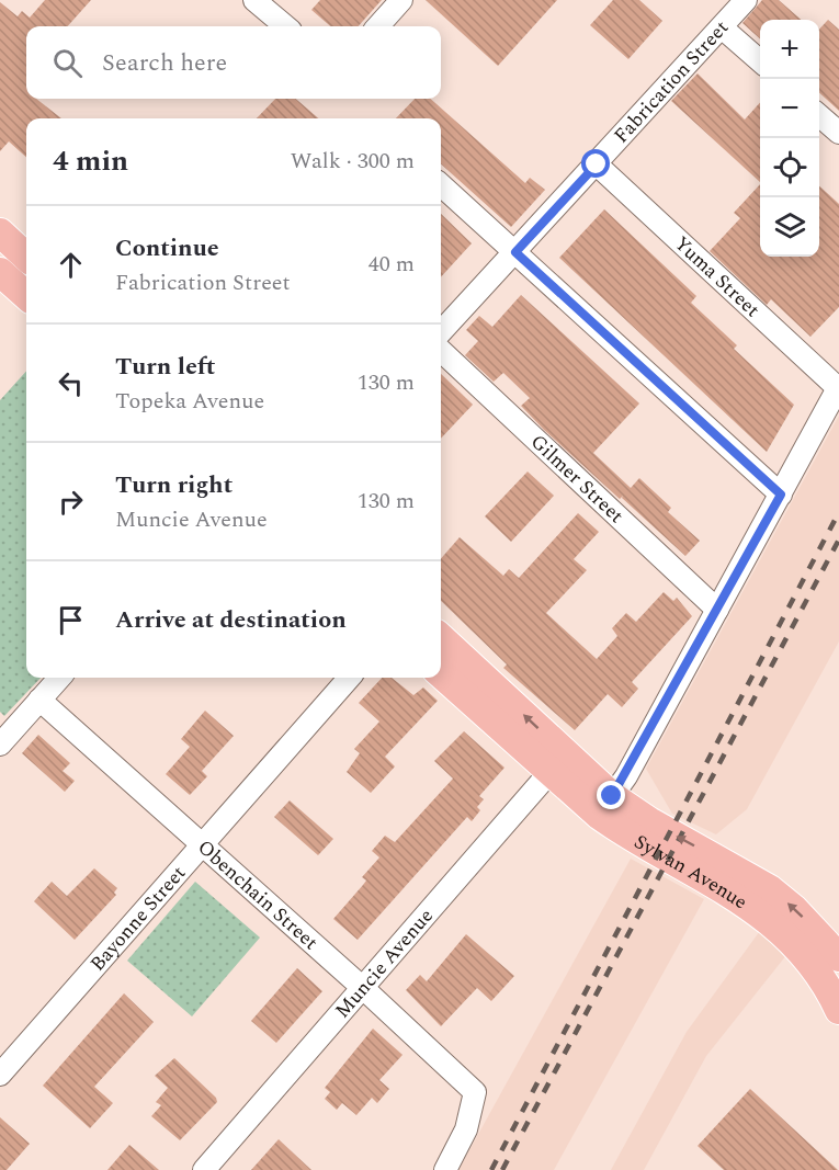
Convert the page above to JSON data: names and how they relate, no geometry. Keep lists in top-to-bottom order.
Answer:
{
  "streets": {
    "main road": ["Sylvan Avenue"],
    "street": [
      "Fabrication Street",
      "Yuma Street",
      "Gilmer Street",
      "Obenchain Street",
      "Bayonne Street",
      "Muncie Avenue"
    ]
  },
  "crossings": [
    ["Fabrication Street", "Yuma Street"],
    ["Sylvan Avenue", "Muncie Avenue"],
    ["Obenchain Street", "Bayonne Street"],
    ["Obenchain Street", "Muncie Avenue"]
  ],
  "page": {
    "map_buttons": ["+", "−"],
    "search": "Search here",
    "heading": ["4 min", "Walk · 300 m"],
    "list": [
      ["Continue", "Fabrication Street", "40 m"],
      ["Turn left", "Topeka Avenue", "130 m"],
      ["Turn right", "Muncie Avenue", "130 m"],
      "Arrive at destination"
    ]
  }
}
